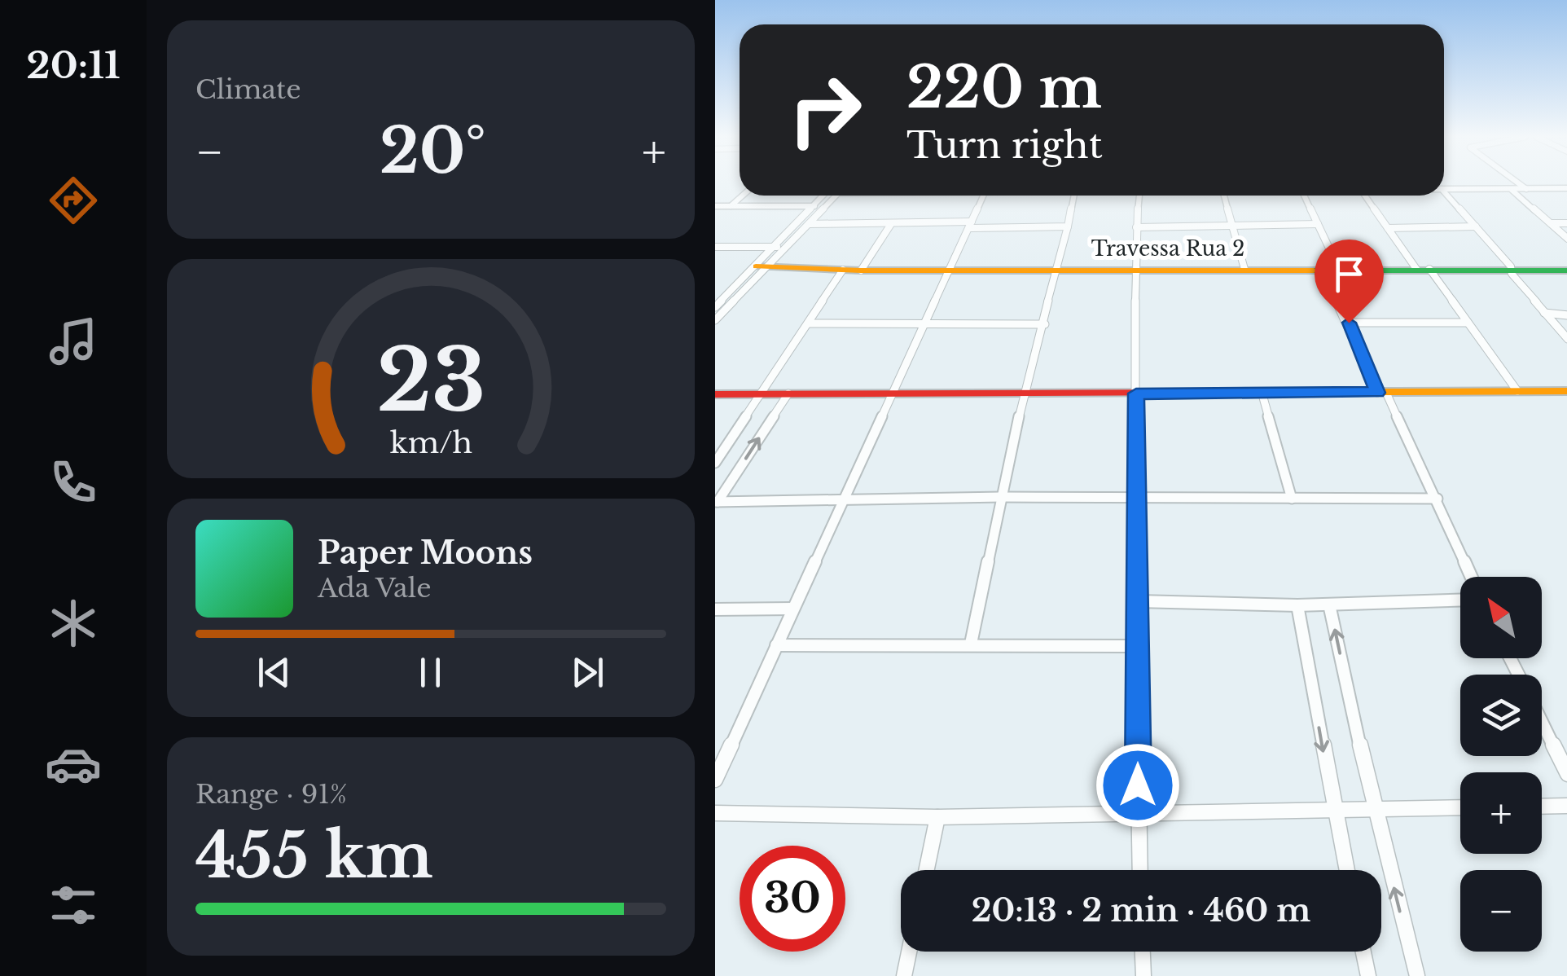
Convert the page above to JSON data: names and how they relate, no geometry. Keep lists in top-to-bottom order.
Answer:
{
  "streets": {
    "street": ["Travessa Rua 2"]
  },
  "north": "top left",
  "page": {
    "tabs": "20:11",
    "tile": [
      "Climate",
      ["Range · 91%", "455 km"]
    ],
    "turn": ["220 m", "Turn right"],
    "heat": ["−", "20°", "+"],
    "song": ["Paper Moons", "Ada Vale"],
    "map_buttons": ["+", "−"],
    "limit": "30",
    "trip": "20:13 · 2 min · 460 m",
    "gauge": ["23", "km/h"]
  }
}
